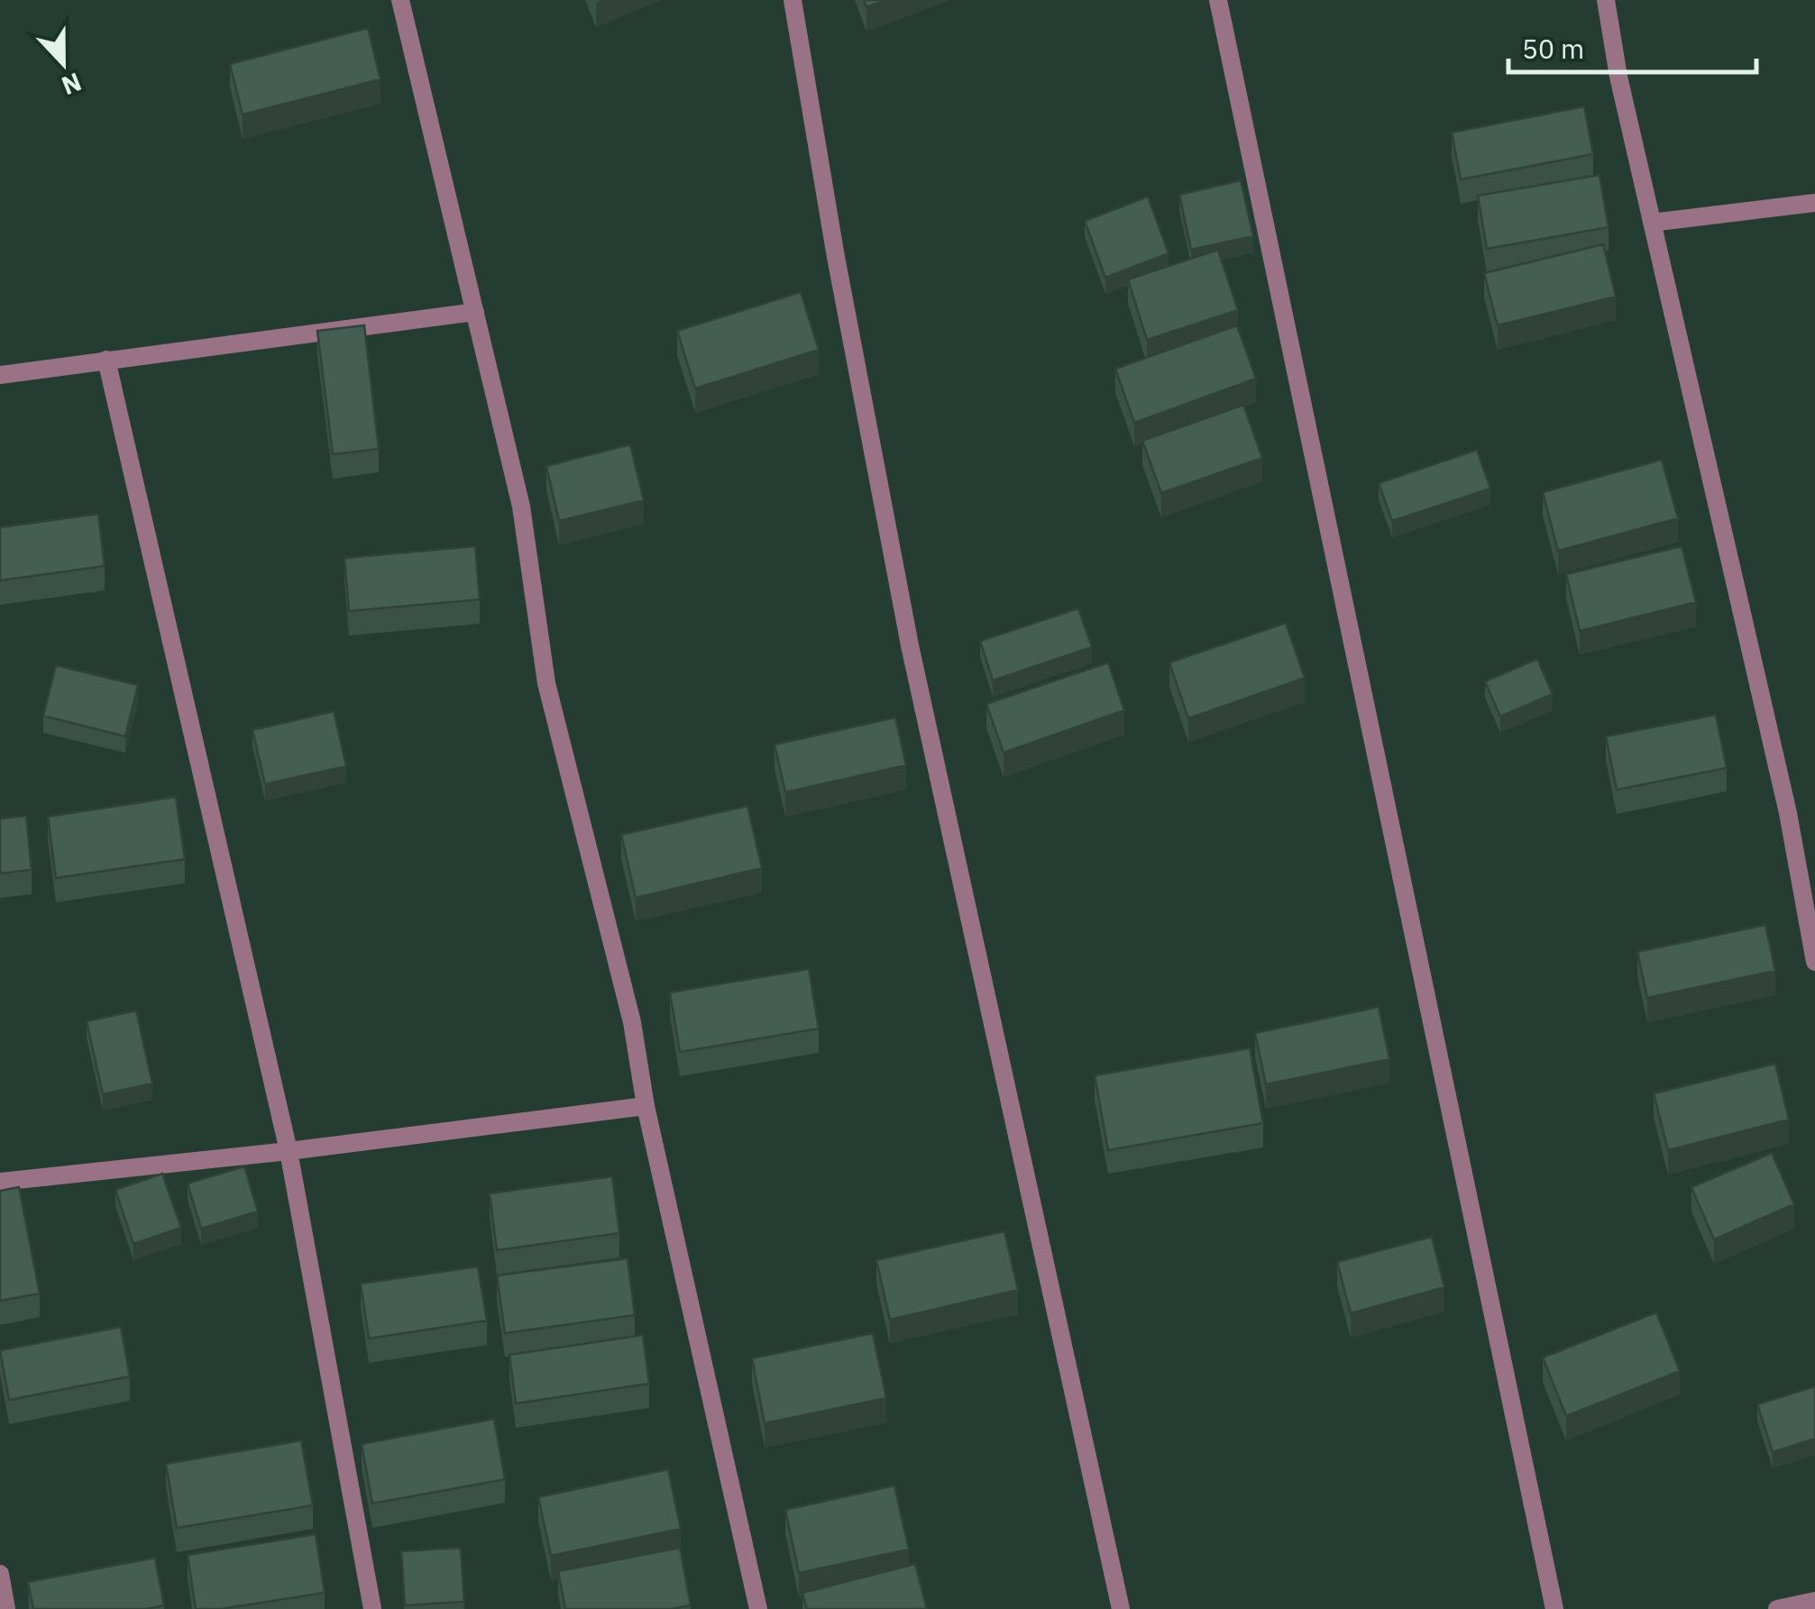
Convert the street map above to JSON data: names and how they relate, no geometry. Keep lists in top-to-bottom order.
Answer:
{
  "scale_bar": "50 m",
  "north": "bottom"
}
